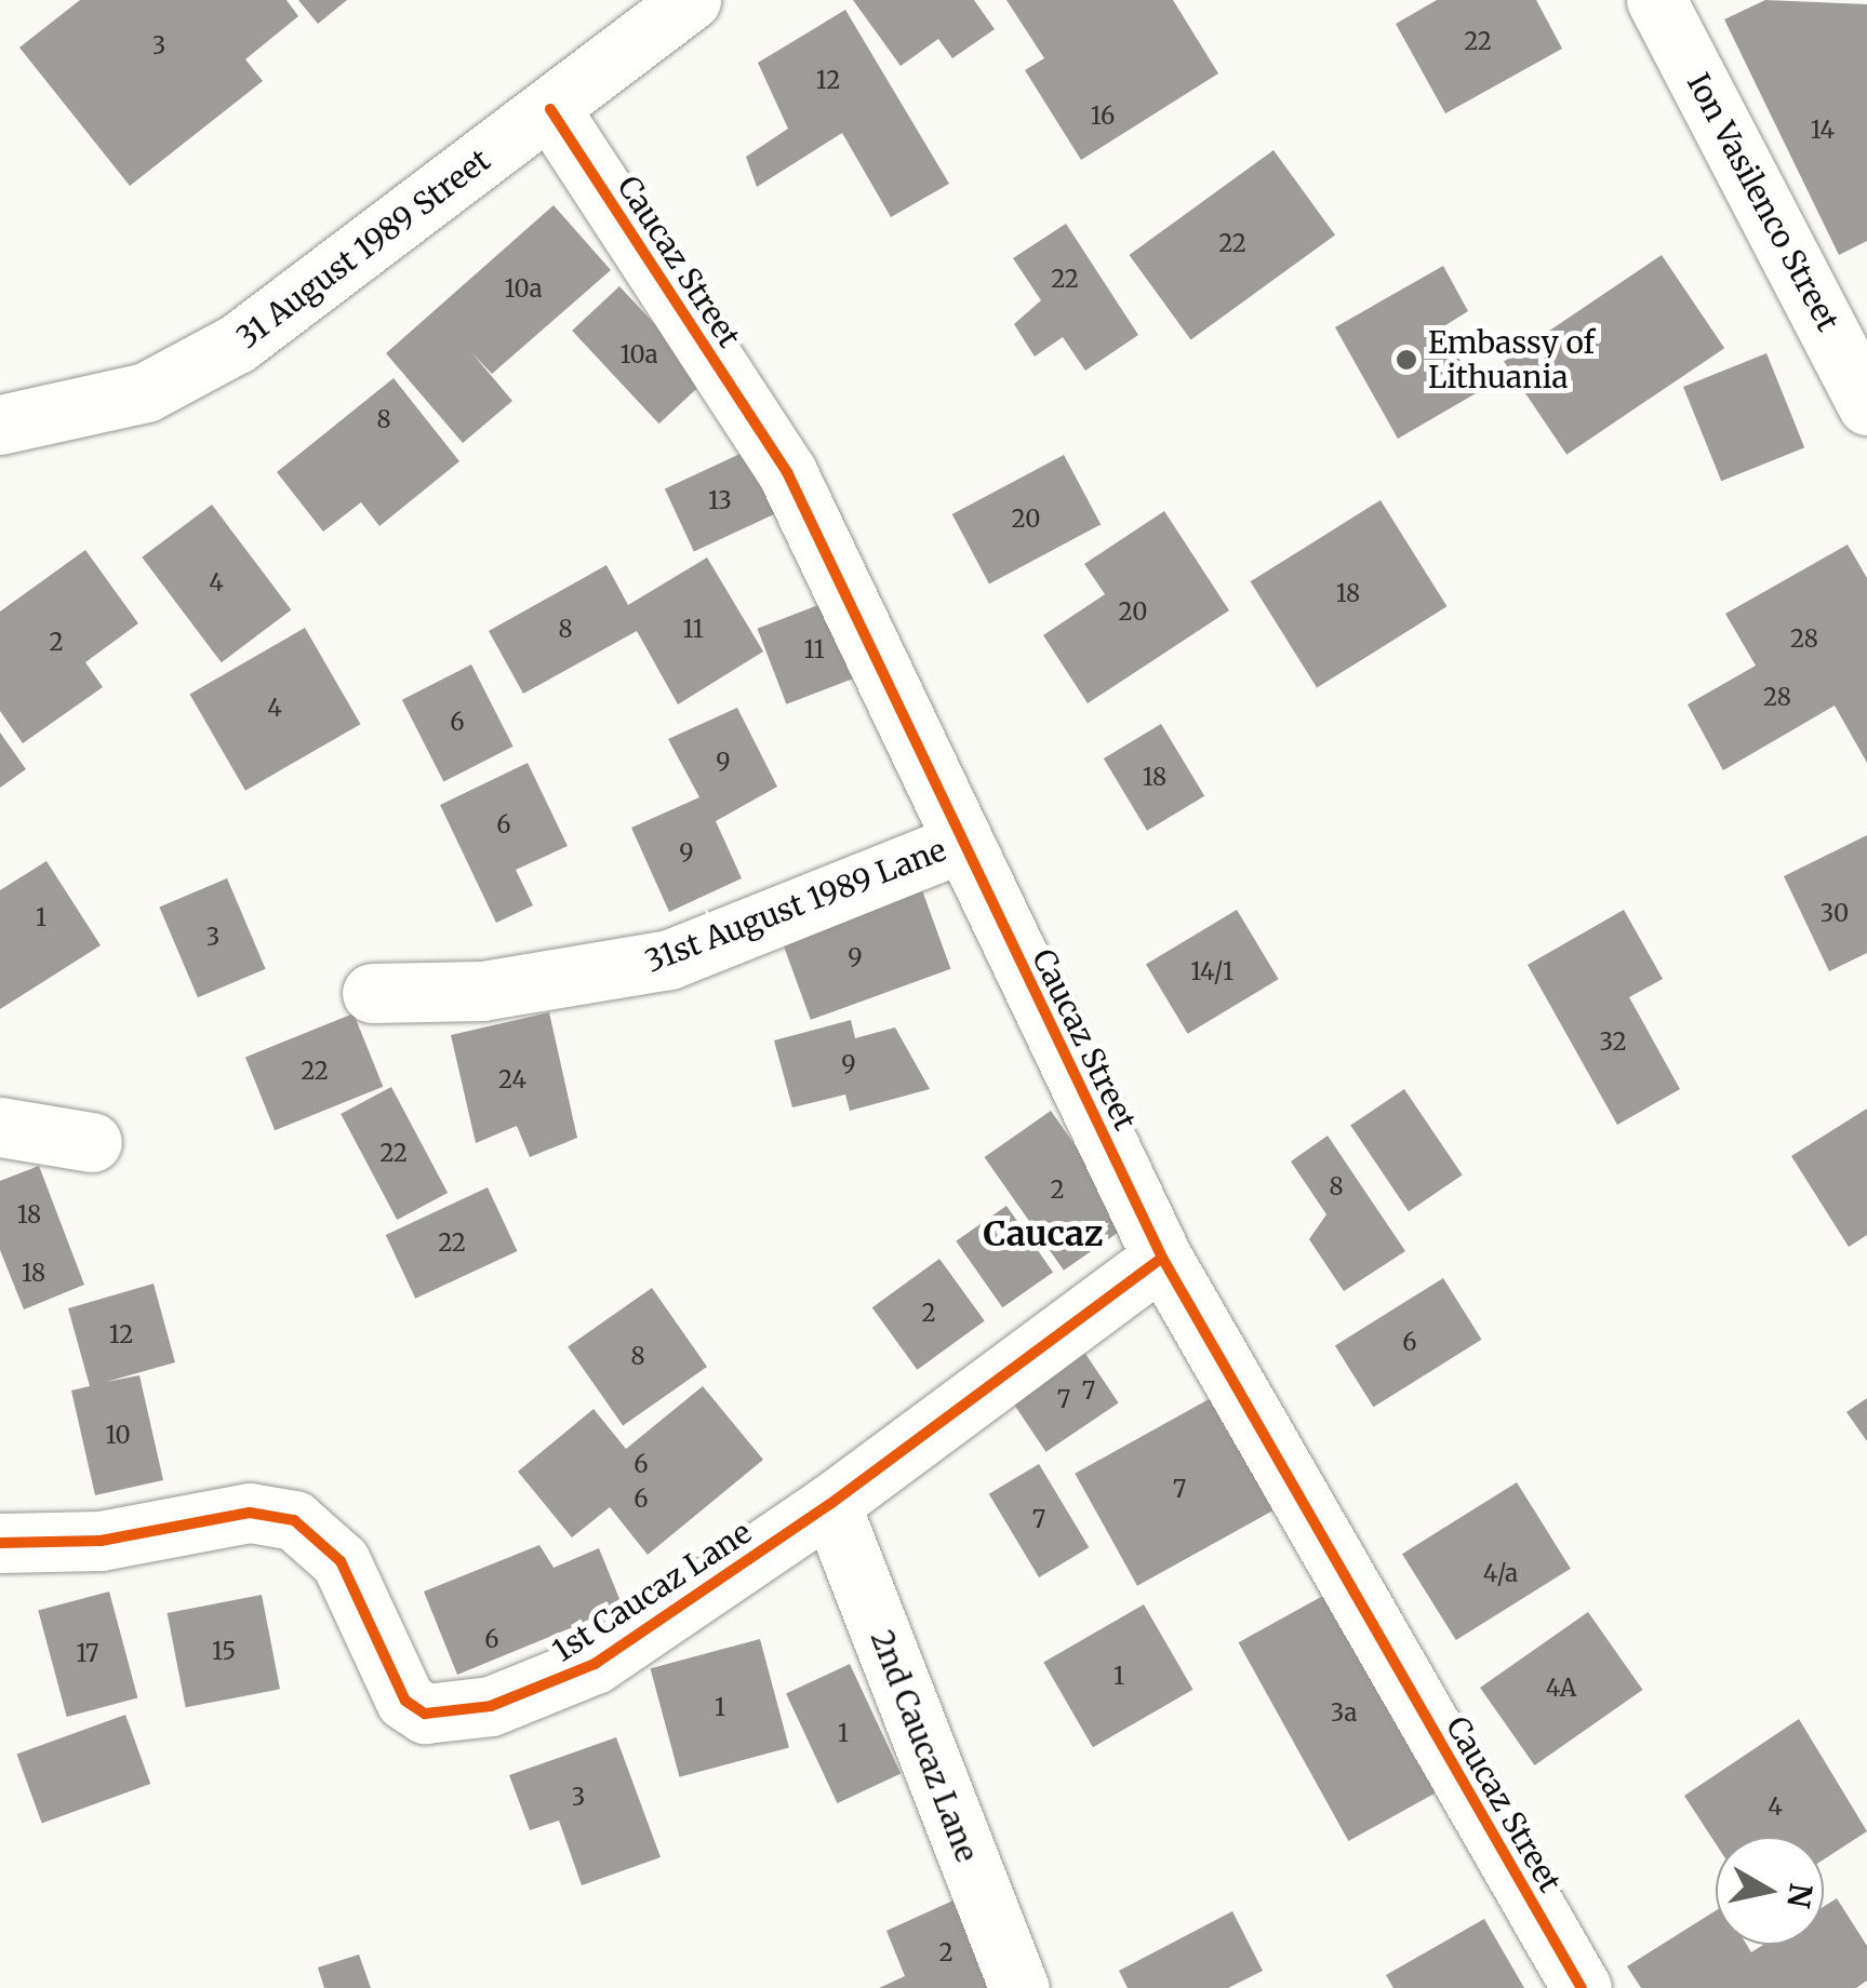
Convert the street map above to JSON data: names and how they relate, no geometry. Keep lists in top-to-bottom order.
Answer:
{
  "streets": {
    "street": [
      "Ion Vasilenco Street",
      "31 August 1989 Street",
      "Caucaz Street",
      "31st August 1989 Lane",
      "1st Caucaz Lane",
      "2nd Caucaz Lane"
    ]
  },
  "crossings": [
    ["31 August 1989 Street", "Caucaz Street"],
    ["Caucaz Street", "31st August 1989 Lane"],
    ["Caucaz Street", "1st Caucaz Lane"],
    ["1st Caucaz Lane", "2nd Caucaz Lane"]
  ],
  "districts": ["Caucaz"],
  "places": ["Embassy of Lithuania"],
  "house_numbers": [
    "22",
    "3",
    "12",
    "16",
    "14",
    "22",
    "22",
    "10а",
    "10а",
    "8",
    "13",
    "20",
    "4",
    "18",
    "20",
    "8",
    "11",
    "28",
    "2",
    "11",
    "28",
    "4",
    "6",
    "9",
    "18",
    "6",
    "9",
    "30",
    "1",
    "3",
    "9",
    "14/1",
    "32",
    "9",
    "22",
    "24",
    "22",
    "8",
    "2",
    "18",
    "22",
    "18",
    "2",
    "12",
    "6",
    "8",
    "7",
    "7",
    "10",
    "6",
    "7",
    "6",
    "7",
    "4/a",
    "6",
    "15",
    "17",
    "1",
    "4A",
    "1",
    "3а",
    "1",
    "3",
    "4",
    "2"
  ],
  "north": "right"
}
